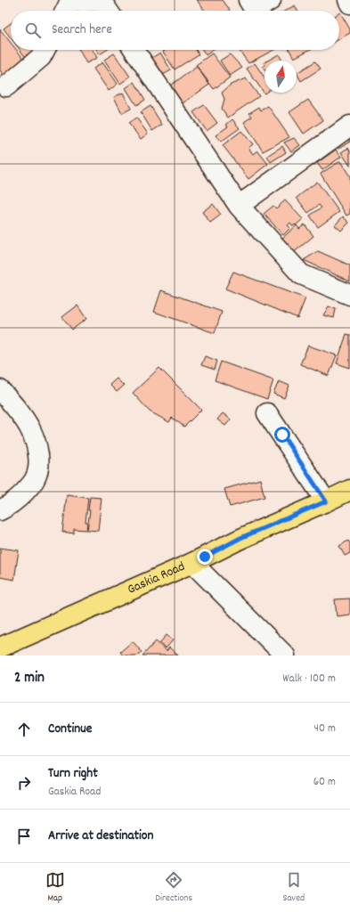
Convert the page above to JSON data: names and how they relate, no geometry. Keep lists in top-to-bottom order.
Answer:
{
  "streets": {
    "main road": ["Gaskia Road"]
  },
  "north": "top",
  "page": {
    "search": "Search here",
    "heading": ["2 min", "Walk · 100 m"],
    "list": [
      ["Continue", "40 m"],
      ["Turn right", "Gaskia Road", "60 m"],
      "Arrive at destination"
    ],
    "nav": ["Map", "Directions", "Saved"]
  }
}
